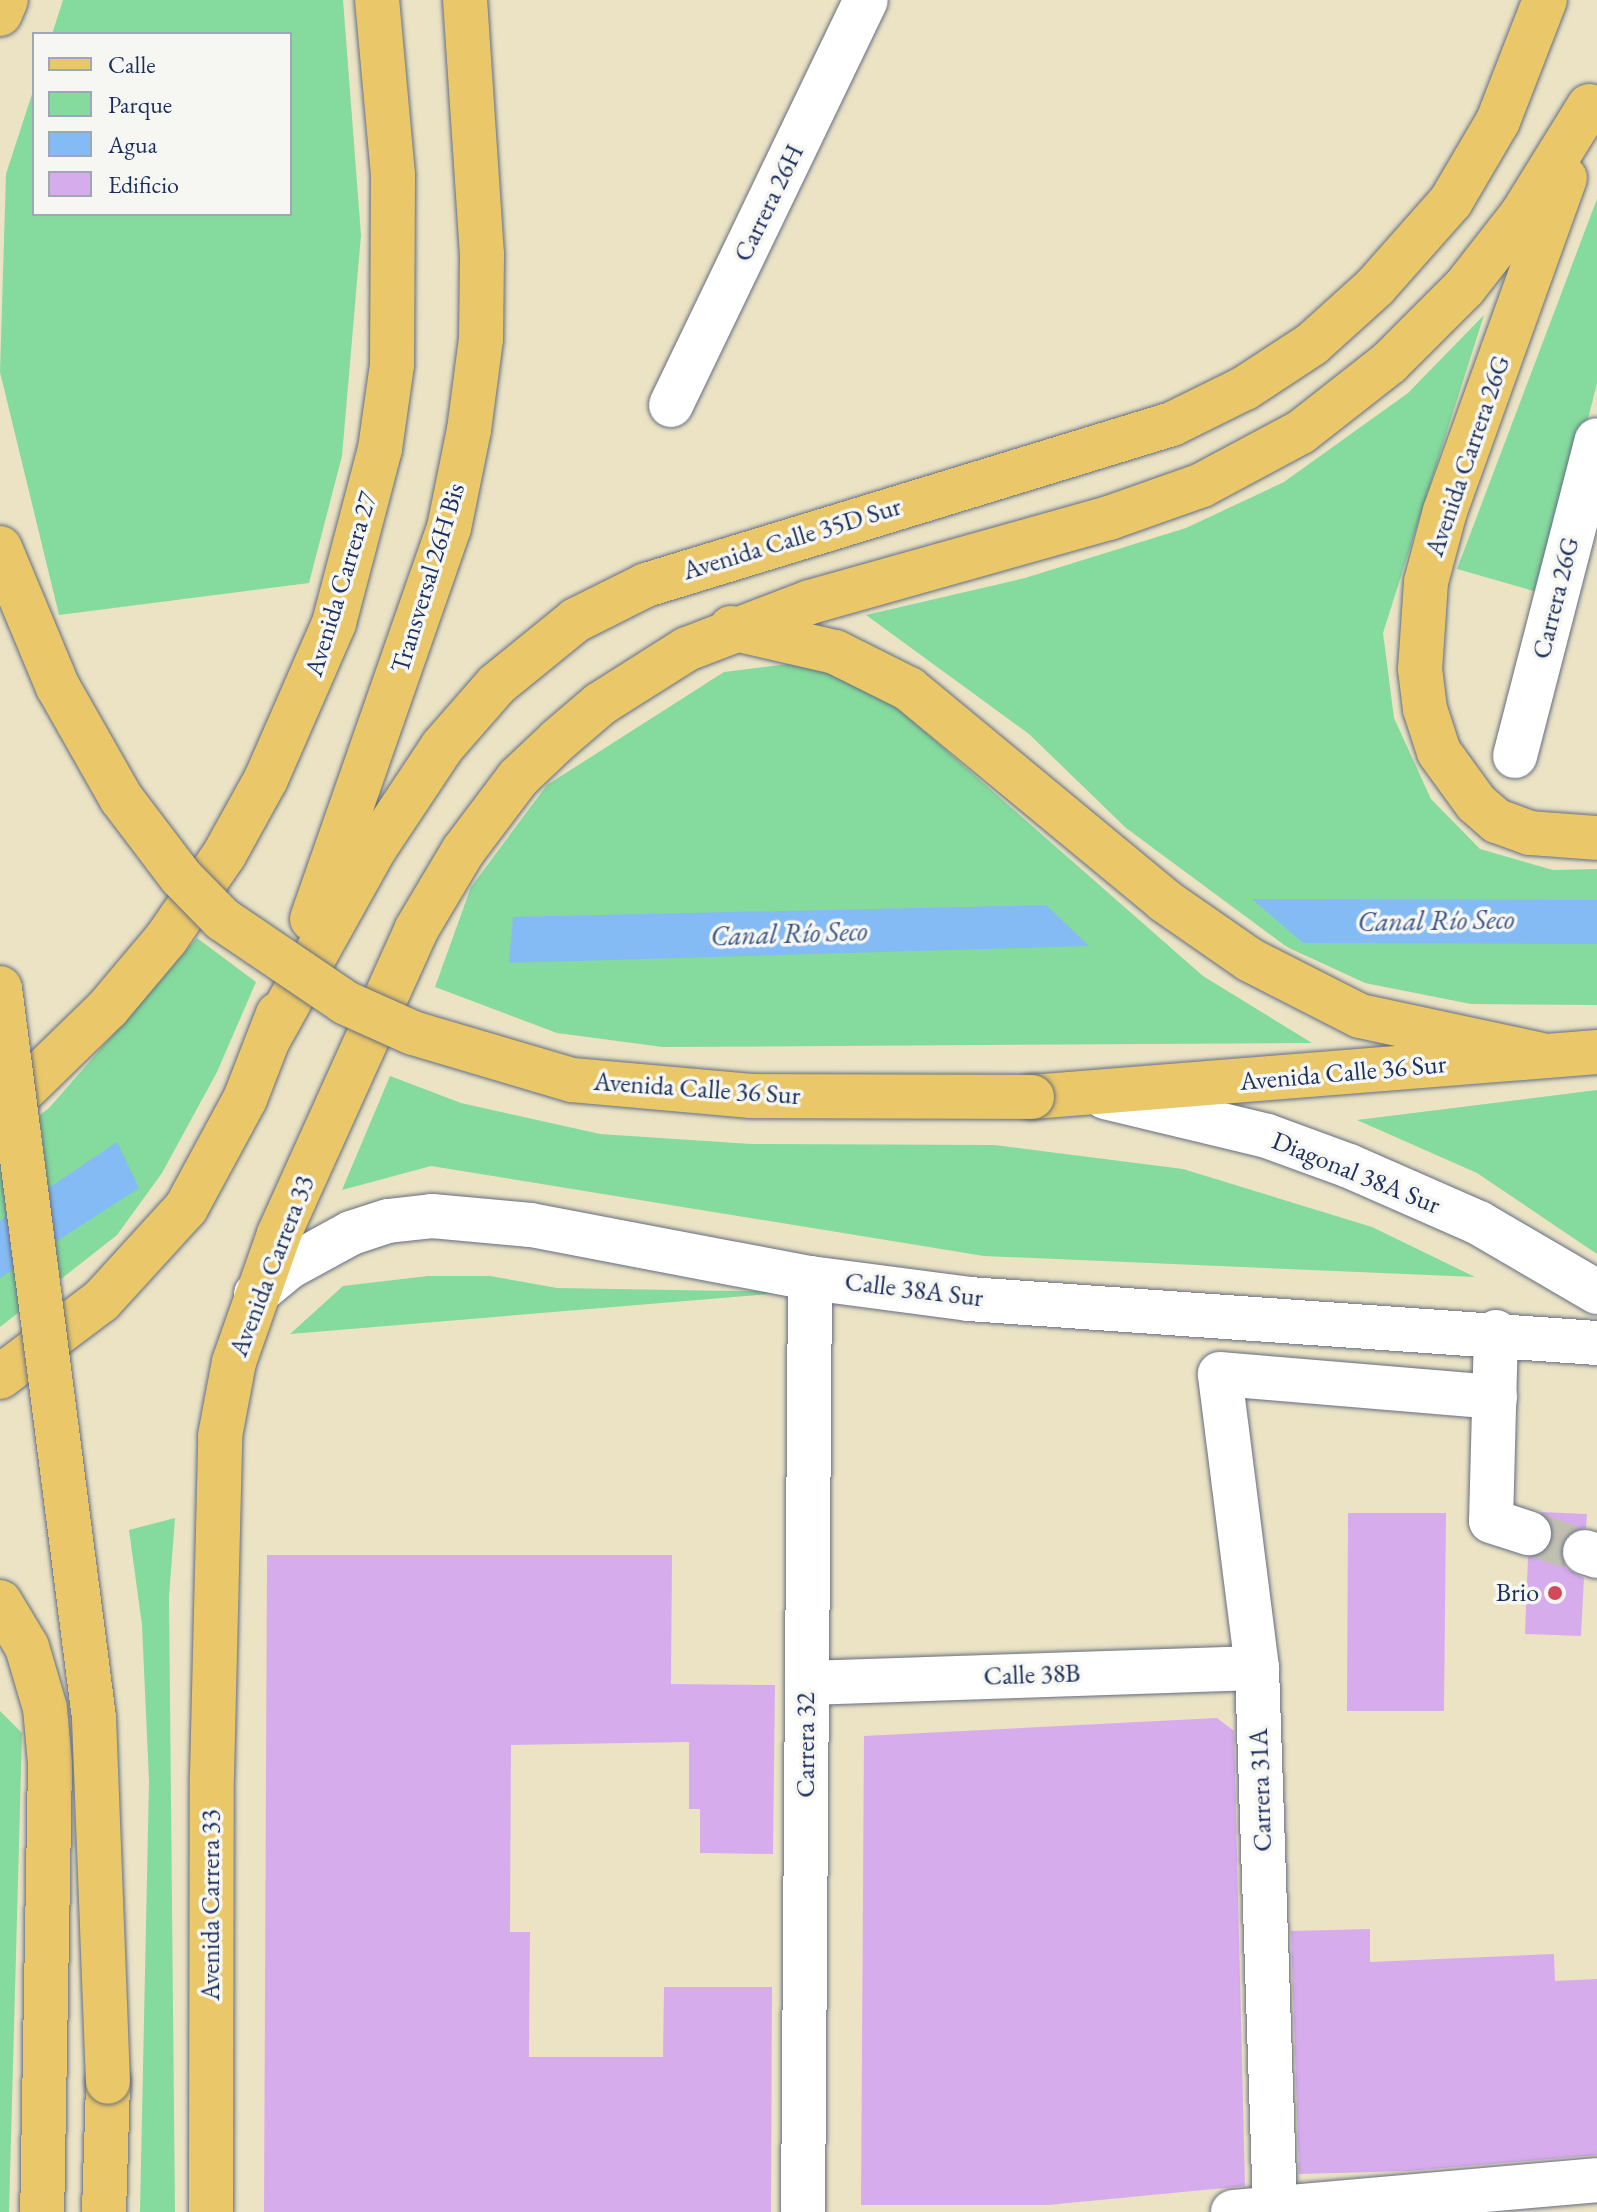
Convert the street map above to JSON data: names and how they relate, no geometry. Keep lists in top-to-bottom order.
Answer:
{
  "streets": {
    "main road": [
      "Avenida Carrera 26G",
      "Avenida Calle 35D Sur",
      "Transversal 26H Bis",
      "Avenida Carrera 27",
      "Avenida Calle 36 Sur",
      "Avenida Carrera 33"
    ],
    "street": [
      "Carrera 26H",
      "Carrera 26G",
      "Diagonal 38A Sur",
      "Calle 38A Sur",
      "Calle 38B",
      "Carrera 32",
      "Carrera 31A"
    ]
  },
  "crossings": [
    ["Avenida Calle 35D Sur", "Transversal 26H Bis"],
    ["Avenida Calle 36 Sur", "Diagonal 38A Sur"],
    ["Avenida Carrera 33", "Calle 38A Sur"],
    ["Calle 38A Sur", "Carrera 32"],
    ["Calle 38B", "Carrera 32"],
    ["Calle 38B", "Carrera 31A"]
  ],
  "water": ["Canal Río Seco"],
  "places": ["Brio"],
  "legend": [
    "Calle",
    "Parque",
    "Agua",
    "Edificio"
  ]
}
